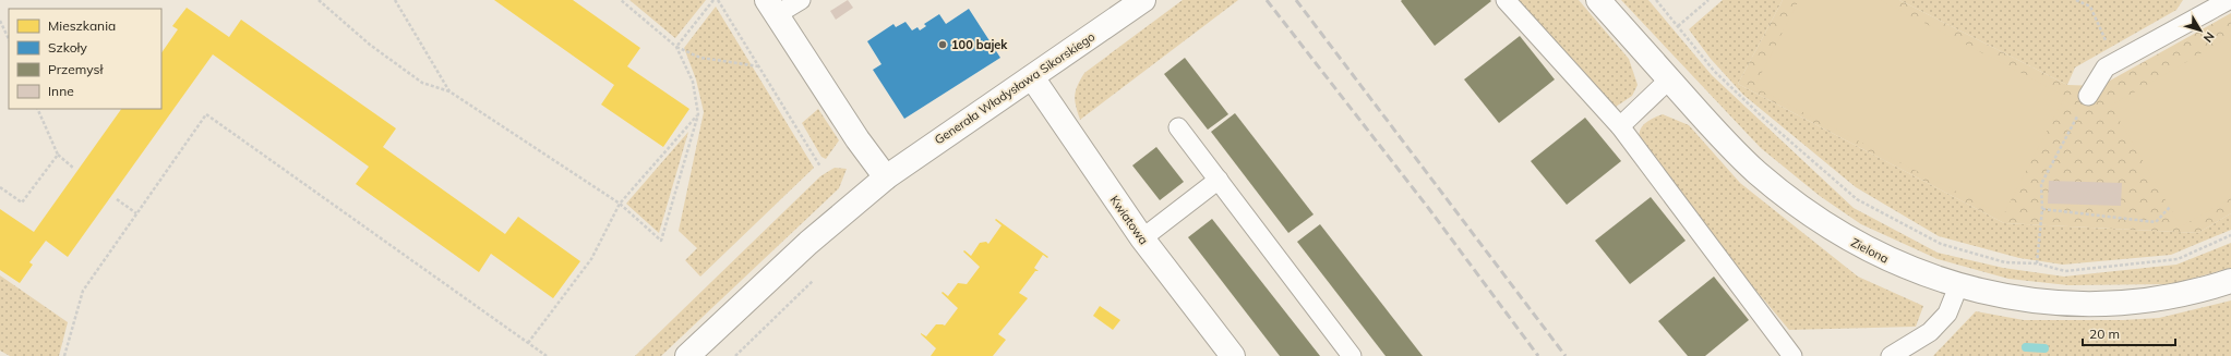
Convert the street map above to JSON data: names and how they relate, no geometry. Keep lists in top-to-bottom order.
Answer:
{
  "streets": {
    "main road": ["Generała Władysława Sikorskiego", "Kwiatowa", "Zielona"]
  },
  "crossings": [
    ["Generała Władysława Sikorskiego", "Kwiatowa"]
  ],
  "places": ["100 bajek"],
  "legend": [
    "Mieszkania",
    "Szkoły",
    "Przemysł",
    "Inne"
  ],
  "scale_bar": "20 m",
  "north": "bottom right"
}
